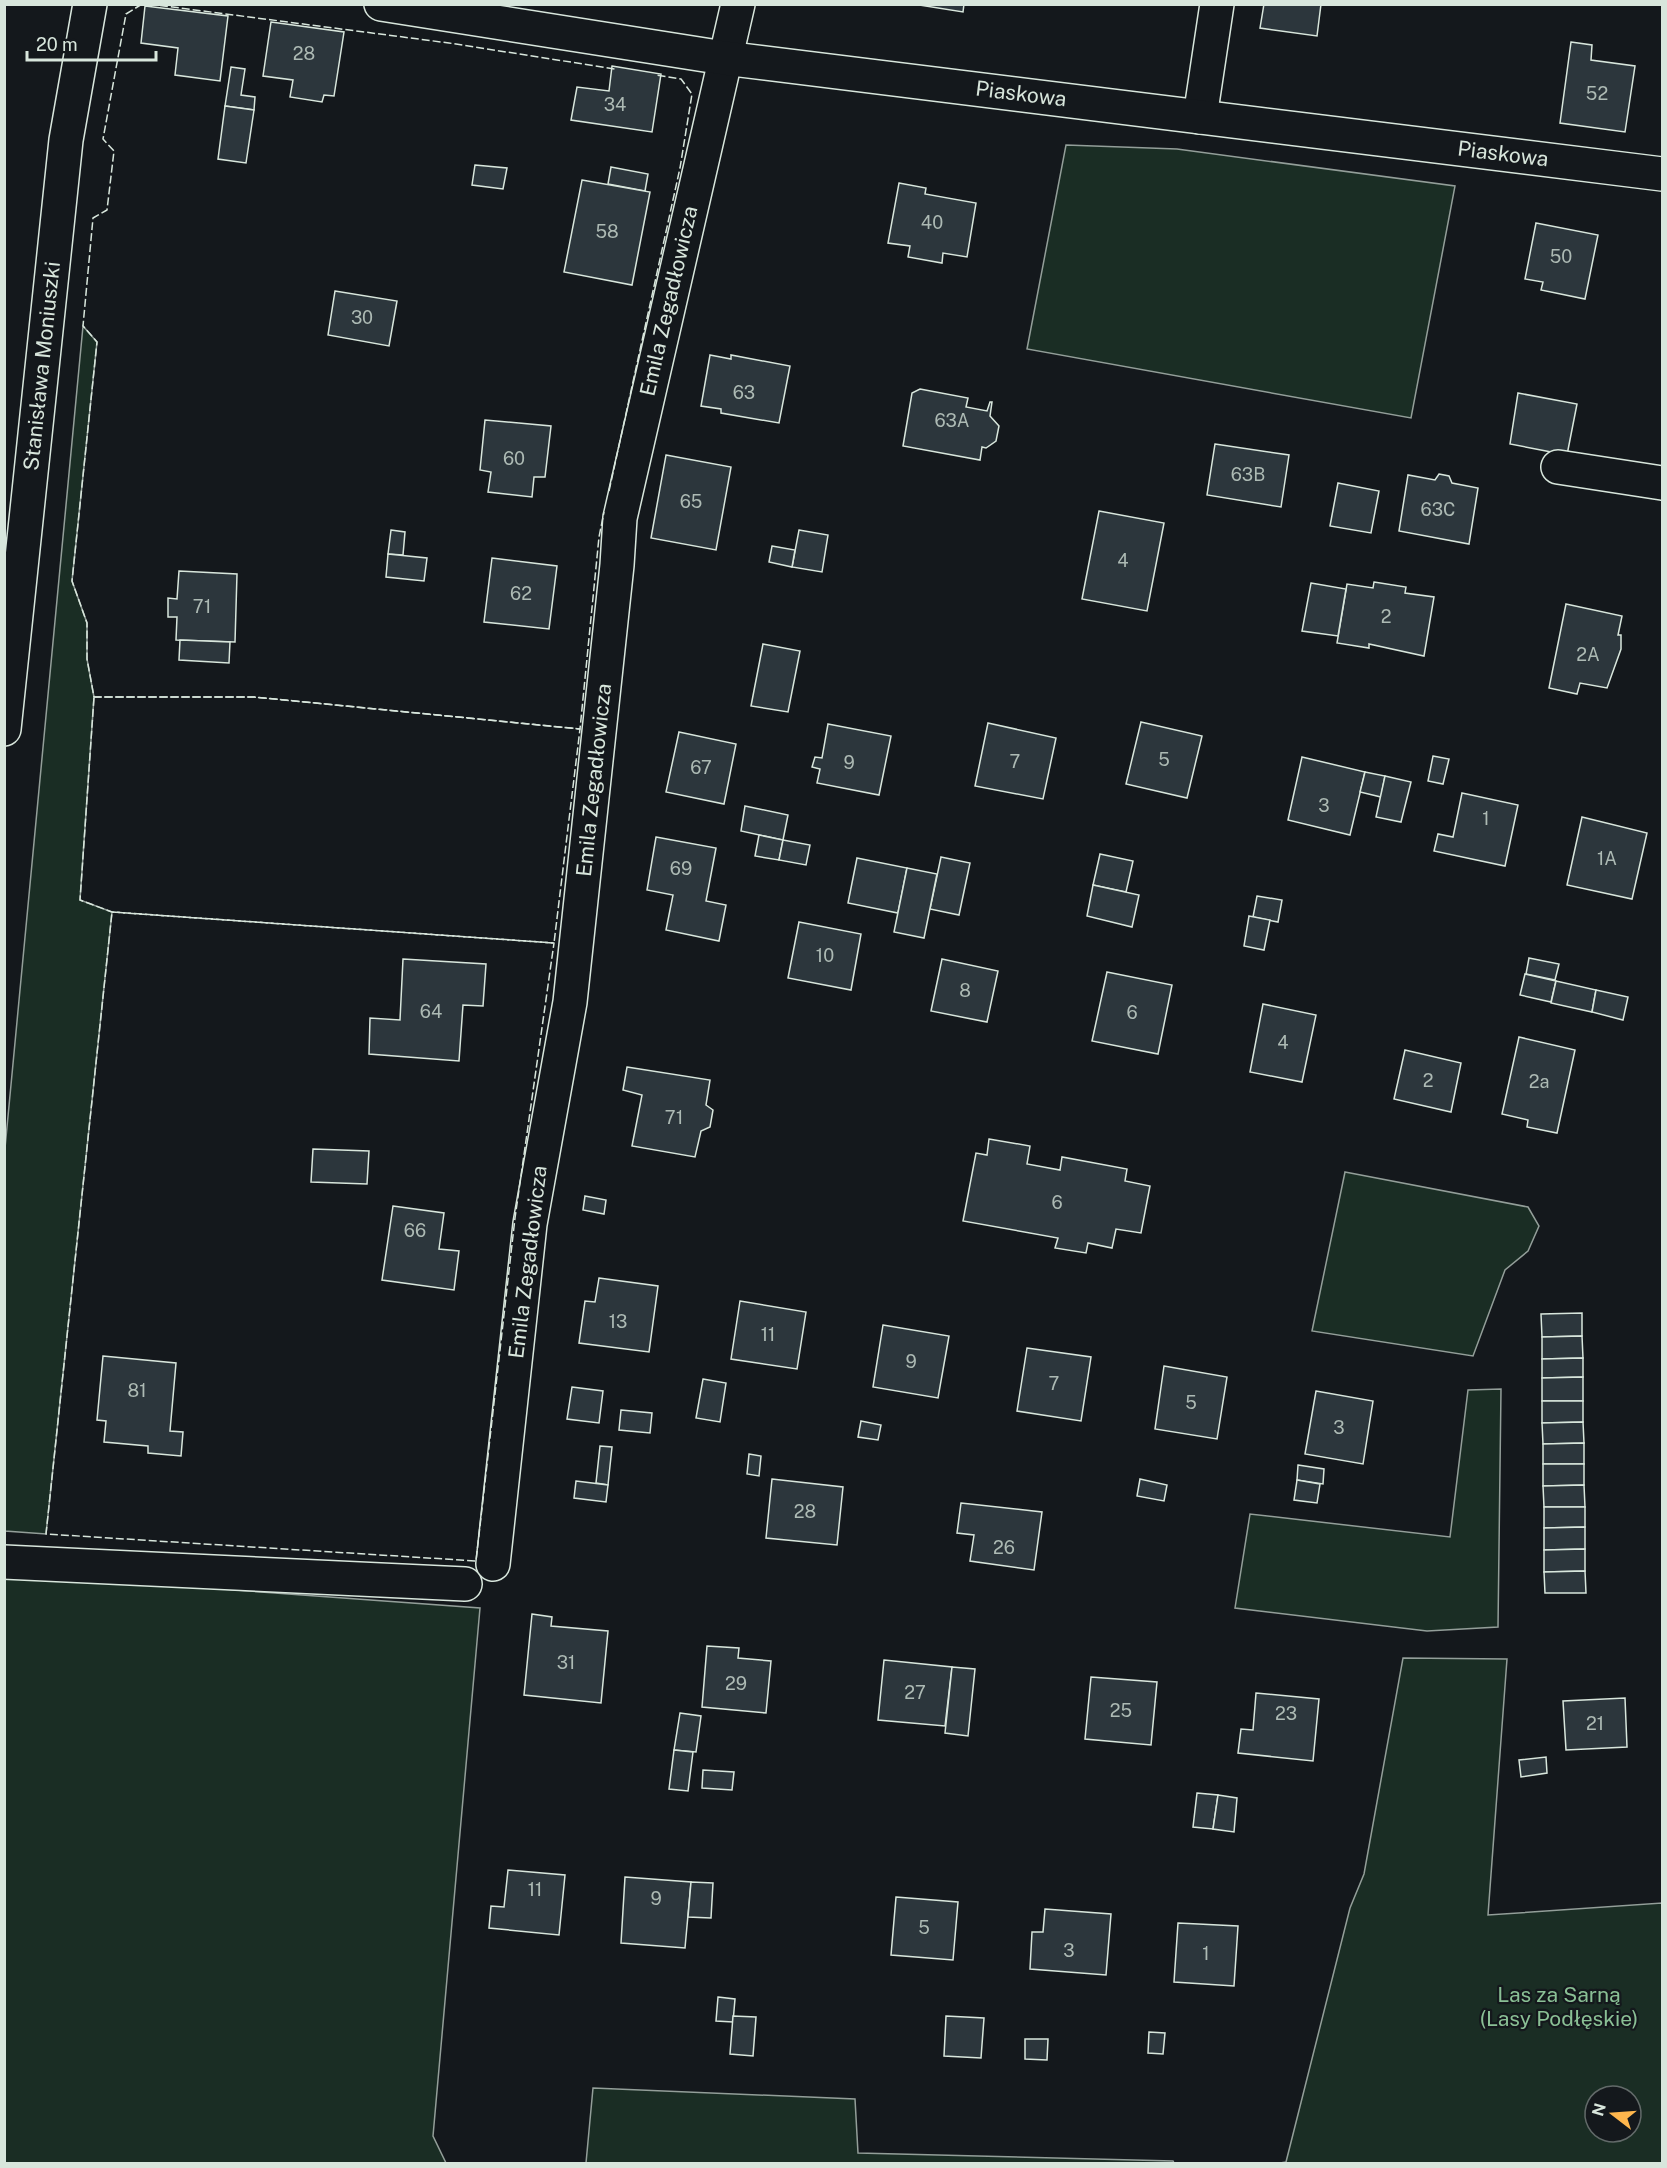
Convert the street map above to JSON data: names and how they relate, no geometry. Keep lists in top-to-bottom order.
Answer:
{
  "streets": {
    "street": ["Piaskowa", "Emila Zegadłowicza", "Stanisława Moniuszki"]
  },
  "crossings": [
    ["Piaskowa", "Emila Zegadłowicza"]
  ],
  "parks": ["Las za Sarną (Lasy Podłęskie)"],
  "house_numbers": [
    "28",
    "52",
    "34",
    "40",
    "58",
    "50",
    "30",
    "63",
    "63A",
    "60",
    "63B",
    "65",
    "63C",
    "4",
    "62",
    "71",
    "2",
    "2A",
    "5",
    "7",
    "9",
    "67",
    "3",
    "1",
    "1A",
    "69",
    "10",
    "8",
    "64",
    "6",
    "4",
    "2",
    "2a",
    "71",
    "6",
    "66",
    "13",
    "11",
    "9",
    "7",
    "81",
    "5",
    "3",
    "28",
    "26",
    "31",
    "29",
    "27",
    "25",
    "23",
    "21",
    "11",
    "9",
    "5",
    "3",
    "1"
  ],
  "scale_bar": "20 m",
  "north": "left"
}
